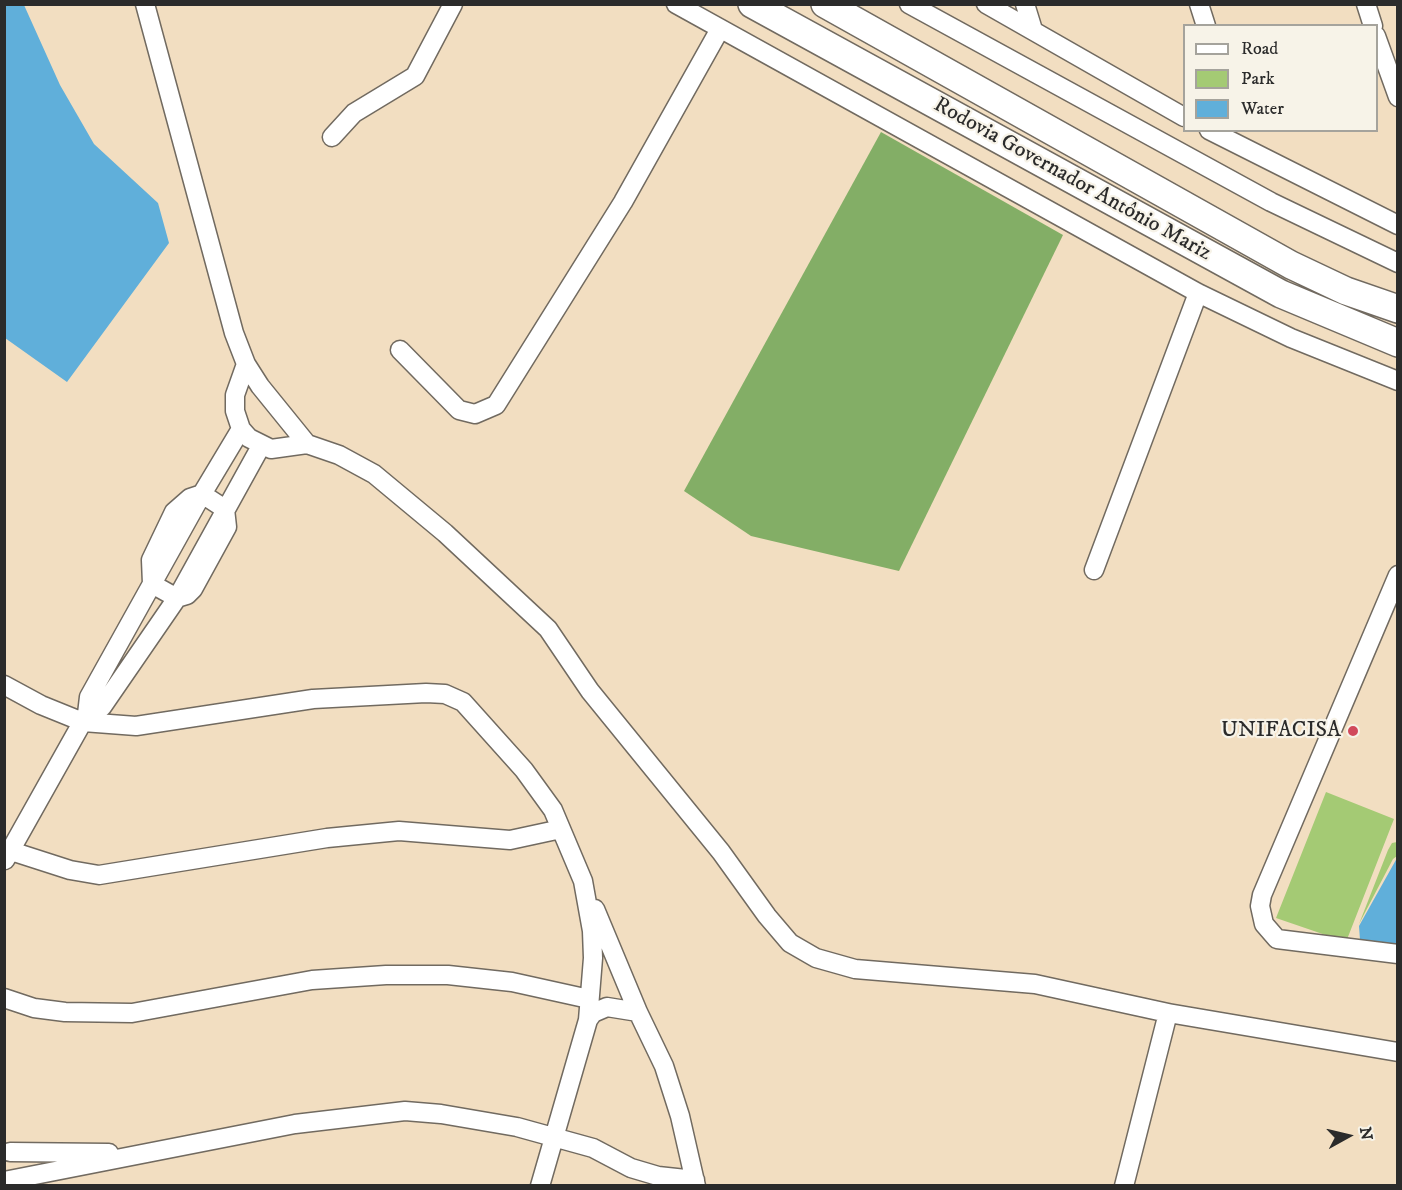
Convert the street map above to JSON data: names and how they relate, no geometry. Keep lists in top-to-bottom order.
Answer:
{
  "streets": {
    "highway": ["Rodovia Governador Antônio Mariz"]
  },
  "places": ["UNIFACISA"],
  "legend": ["Road", "Park", "Water"],
  "north": "right"
}
